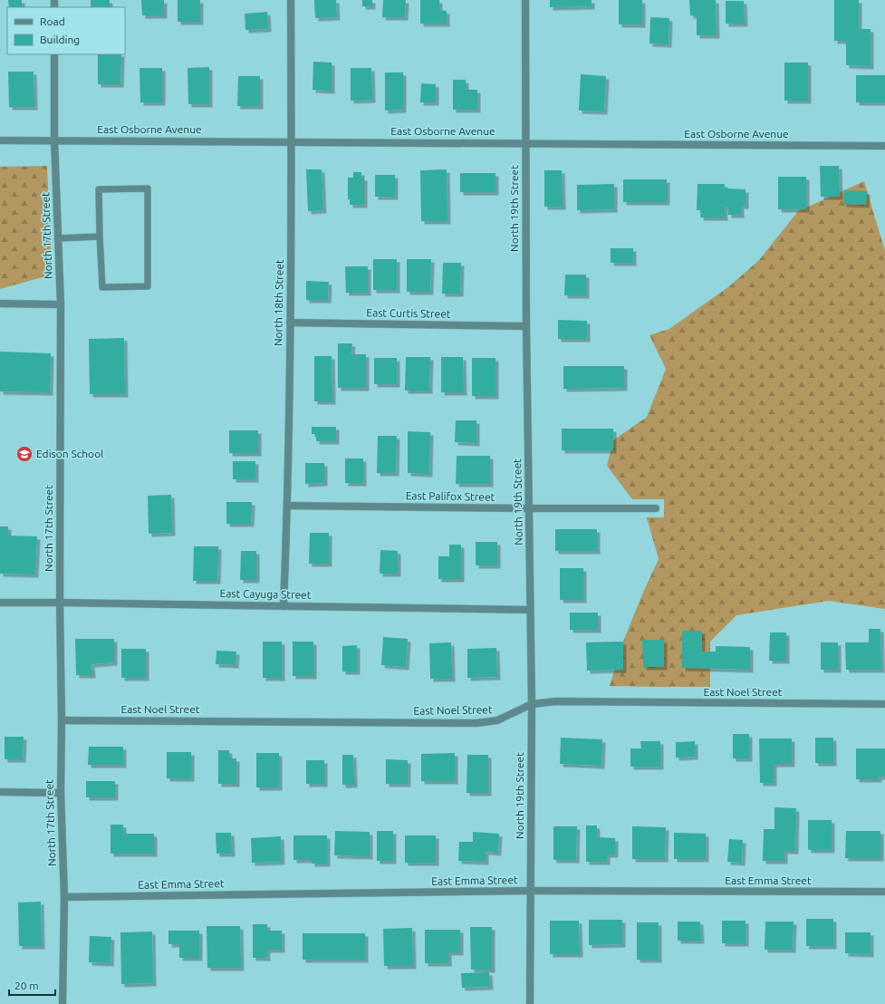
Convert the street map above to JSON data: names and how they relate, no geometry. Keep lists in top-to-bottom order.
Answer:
{
  "streets": {
    "street": [
      "East Osborne Avenue",
      "North 19th Street",
      "North 17th Street",
      "North 18th Street",
      "East Curtis Street",
      "East Palifox Street",
      "East Cayuga Street",
      "East Noel Street",
      "East Emma Street"
    ]
  },
  "crossings": [
    ["East Osborne Avenue", "North 19th Street"],
    ["East Osborne Avenue", "North 17th Street"],
    ["East Osborne Avenue", "North 18th Street"],
    ["North 19th Street", "East Curtis Street"],
    ["North 19th Street", "East Palifox Street"],
    ["North 19th Street", "East Cayuga Street"],
    ["North 19th Street", "East Noel Street"],
    ["North 19th Street", "East Emma Street"],
    ["North 17th Street", "East Cayuga Street"],
    ["North 17th Street", "East Noel Street"],
    ["North 17th Street", "East Emma Street"],
    ["North 18th Street", "East Curtis Street"],
    ["North 18th Street", "East Palifox Street"],
    ["North 18th Street", "East Cayuga Street"]
  ],
  "places": {
    "school or university": ["Edison School"]
  },
  "legend": ["Road", "Building"],
  "scale_bar": "20 m"
}
